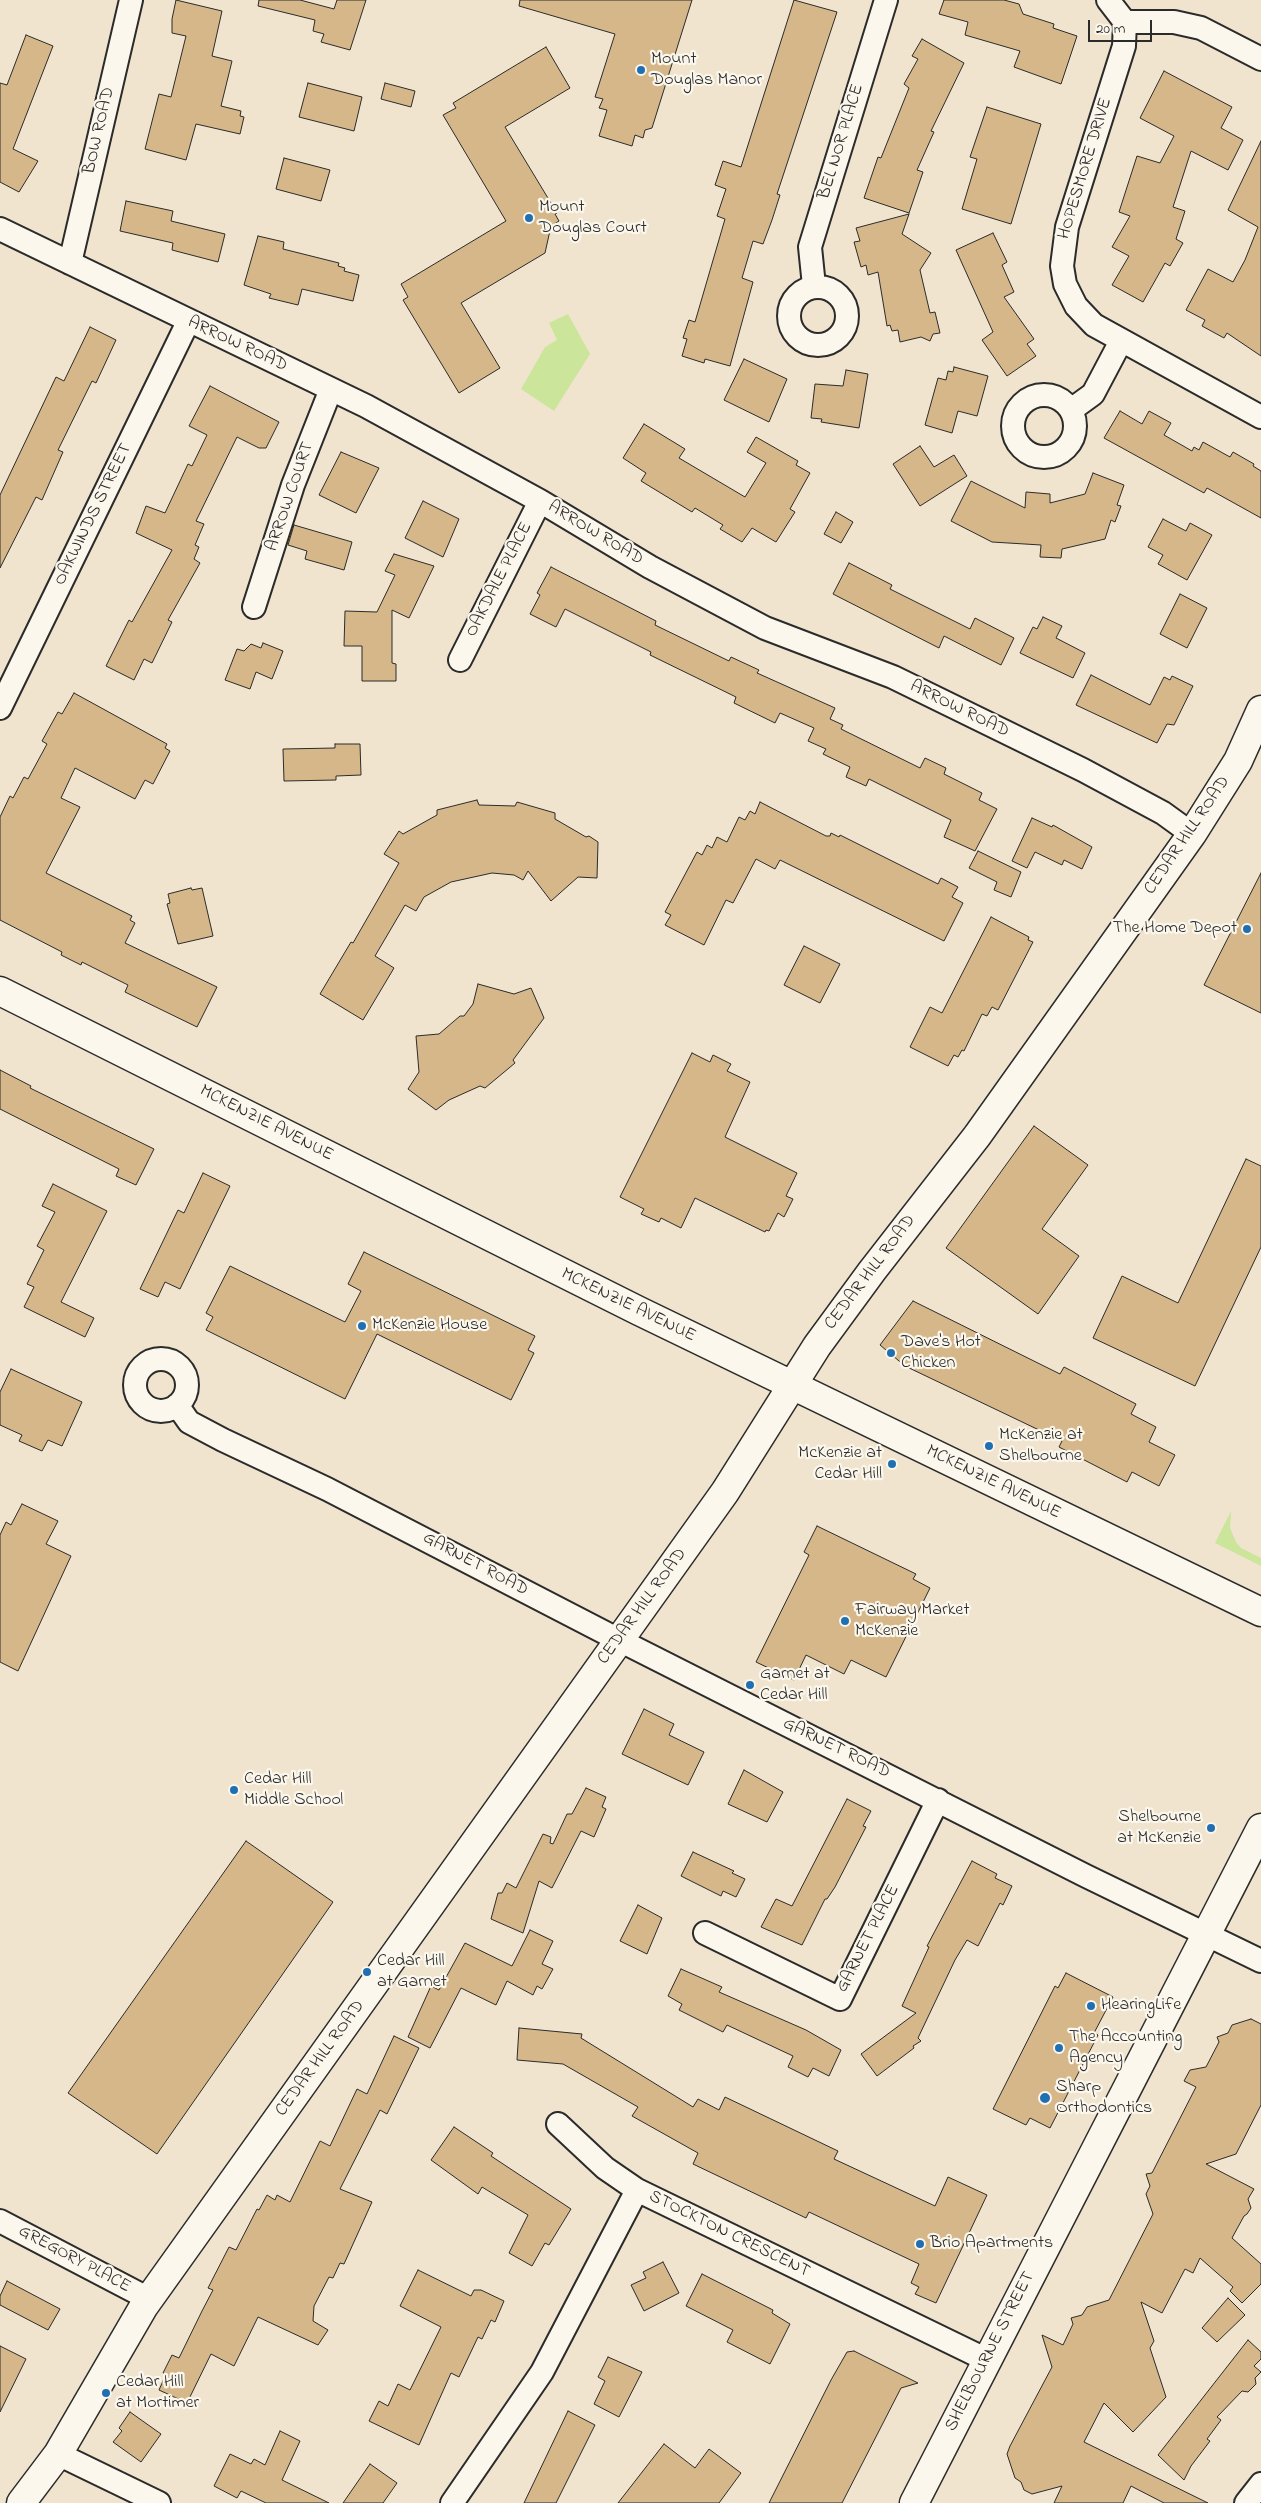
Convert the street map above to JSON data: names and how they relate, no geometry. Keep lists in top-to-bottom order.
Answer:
{
  "streets": {
    "street": [
      "BOW ROAD",
      "BEL NOR PLACE",
      "HOPESMORE DRIVE",
      "ARROW ROAD",
      "ARROW COURT",
      "OAKWINDS STREET",
      "OAKDALE PLACE",
      "CEDAR HILL ROAD",
      "MCKENZIE AVENUE",
      "GARNET ROAD",
      "GARNET PLACE",
      "STOCKTON CRESCENT",
      "GREGORY PLACE",
      "SHELBOURNE STREET"
    ]
  },
  "crossings": [
    ["BOW ROAD", "ARROW ROAD"],
    ["ARROW ROAD", "ARROW COURT"],
    ["ARROW ROAD", "OAKWINDS STREET"],
    ["ARROW ROAD", "OAKDALE PLACE"],
    ["ARROW ROAD", "CEDAR HILL ROAD"],
    ["CEDAR HILL ROAD", "MCKENZIE AVENUE"],
    ["CEDAR HILL ROAD", "GARNET ROAD"],
    ["CEDAR HILL ROAD", "GREGORY PLACE"],
    ["GARNET ROAD", "GARNET PLACE"],
    ["GARNET ROAD", "SHELBOURNE STREET"],
    ["STOCKTON CRESCENT", "SHELBOURNE STREET"]
  ],
  "places": [
    "Mount Douglas Manor",
    "Mount Douglas Court",
    "The Home Depot",
    "McKenzie House",
    "Dave's Hot Chicken",
    "McKenzie at Shelbourne",
    "McKenzie at Cedar Hill",
    "Fairway Market McKenzie",
    "Garnet at Cedar Hill",
    "Cedar Hill Middle School",
    "Shelbourne at McKenzie",
    "Cedar Hill at Garnet",
    "HearingLife",
    "The Accounting Agency",
    "Sharp Orthodontics",
    "Brio Apartments",
    "Cedar Hill at Mortimer"
  ],
  "scale_bar": "20 m"
}
